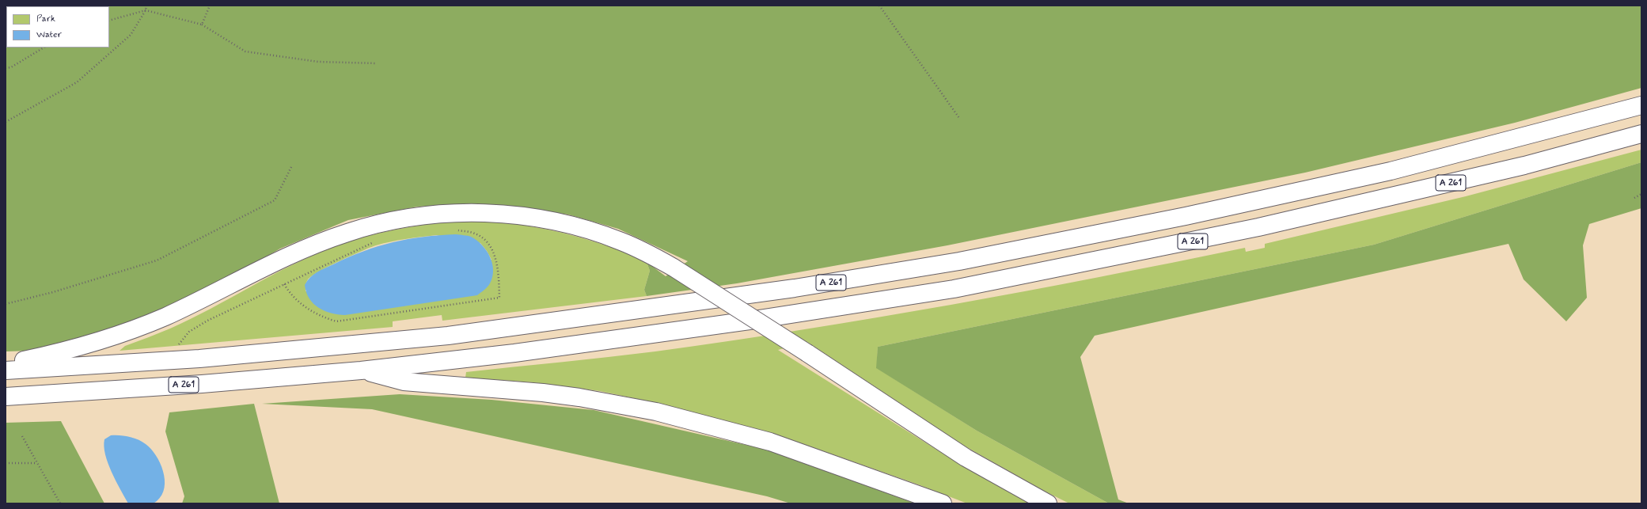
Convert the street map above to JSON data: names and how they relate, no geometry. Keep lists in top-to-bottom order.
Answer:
{
  "streets": {
    "highway": ["A 261"]
  },
  "legend": ["Park", "Water"]
}
